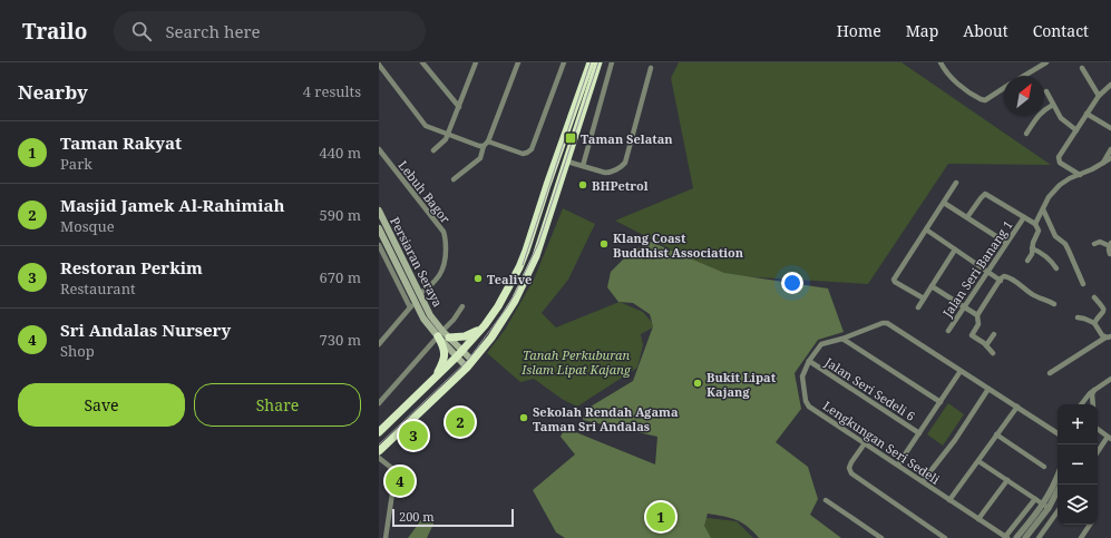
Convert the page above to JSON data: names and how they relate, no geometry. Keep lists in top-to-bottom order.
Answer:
{
  "streets": {
    "main road": ["Persiaran Seraya"],
    "street": [
      "Lebuh Bagor",
      "Jalan Seri Banang 1",
      "Jalan Seri Sedeli 6",
      "Lengkungan Seri Sedeli"
    ]
  },
  "crossings": [
    ["Lebuh Bagor", "Persiaran Seraya"],
    ["Jalan Seri Sedeli 6", "Lengkungan Seri Sedeli"]
  ],
  "parks": ["Tanah Perkuburan Islam Lipat Kajang"],
  "places": {
    "transit": ["Taman Selatan"],
    "other": [
      "BHPetrol",
      "Klang Coast Buddhist Association",
      "Tealive",
      "Bukit Lipat Kajang",
      "Sekolah Rendah Agama Taman Sri Andalas"
    ]
  },
  "scale_bar": "200 m",
  "north": "top right",
  "page": {
    "header": "Trailo",
    "search": "Search here",
    "nav": [
      "Home",
      "Map",
      "About",
      "Contact"
    ],
    "heading": ["Nearby", "4 results"],
    "list": [
      {
        "mark": "1",
        "name": "Taman Rakyat",
        "note": "Park",
        "value": "440 m"
      },
      {
        "mark": "2",
        "name": "Masjid Jamek Al-Rahimiah",
        "note": "Mosque",
        "value": "590 m"
      },
      {
        "mark": "3",
        "name": "Restoran Perkim",
        "note": "Restaurant",
        "value": "670 m"
      },
      {
        "mark": "4",
        "name": "Sri Andalas Nursery",
        "note": "Shop",
        "value": "730 m"
      }
    ],
    "buttons": ["Save", "Share"],
    "map_buttons": ["+", "−"],
    "pins": [
      "2",
      "3",
      "4",
      "1"
    ],
    "scale": "200 m"
  }
}
